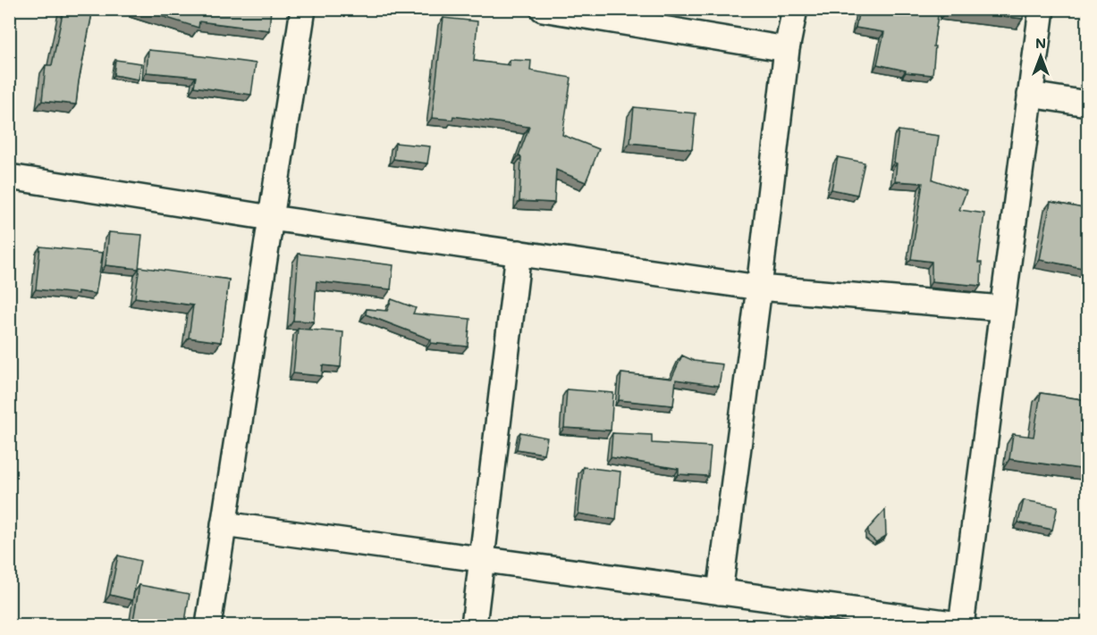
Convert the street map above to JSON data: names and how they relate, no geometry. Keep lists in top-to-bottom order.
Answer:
{
  "north": "top"
}
